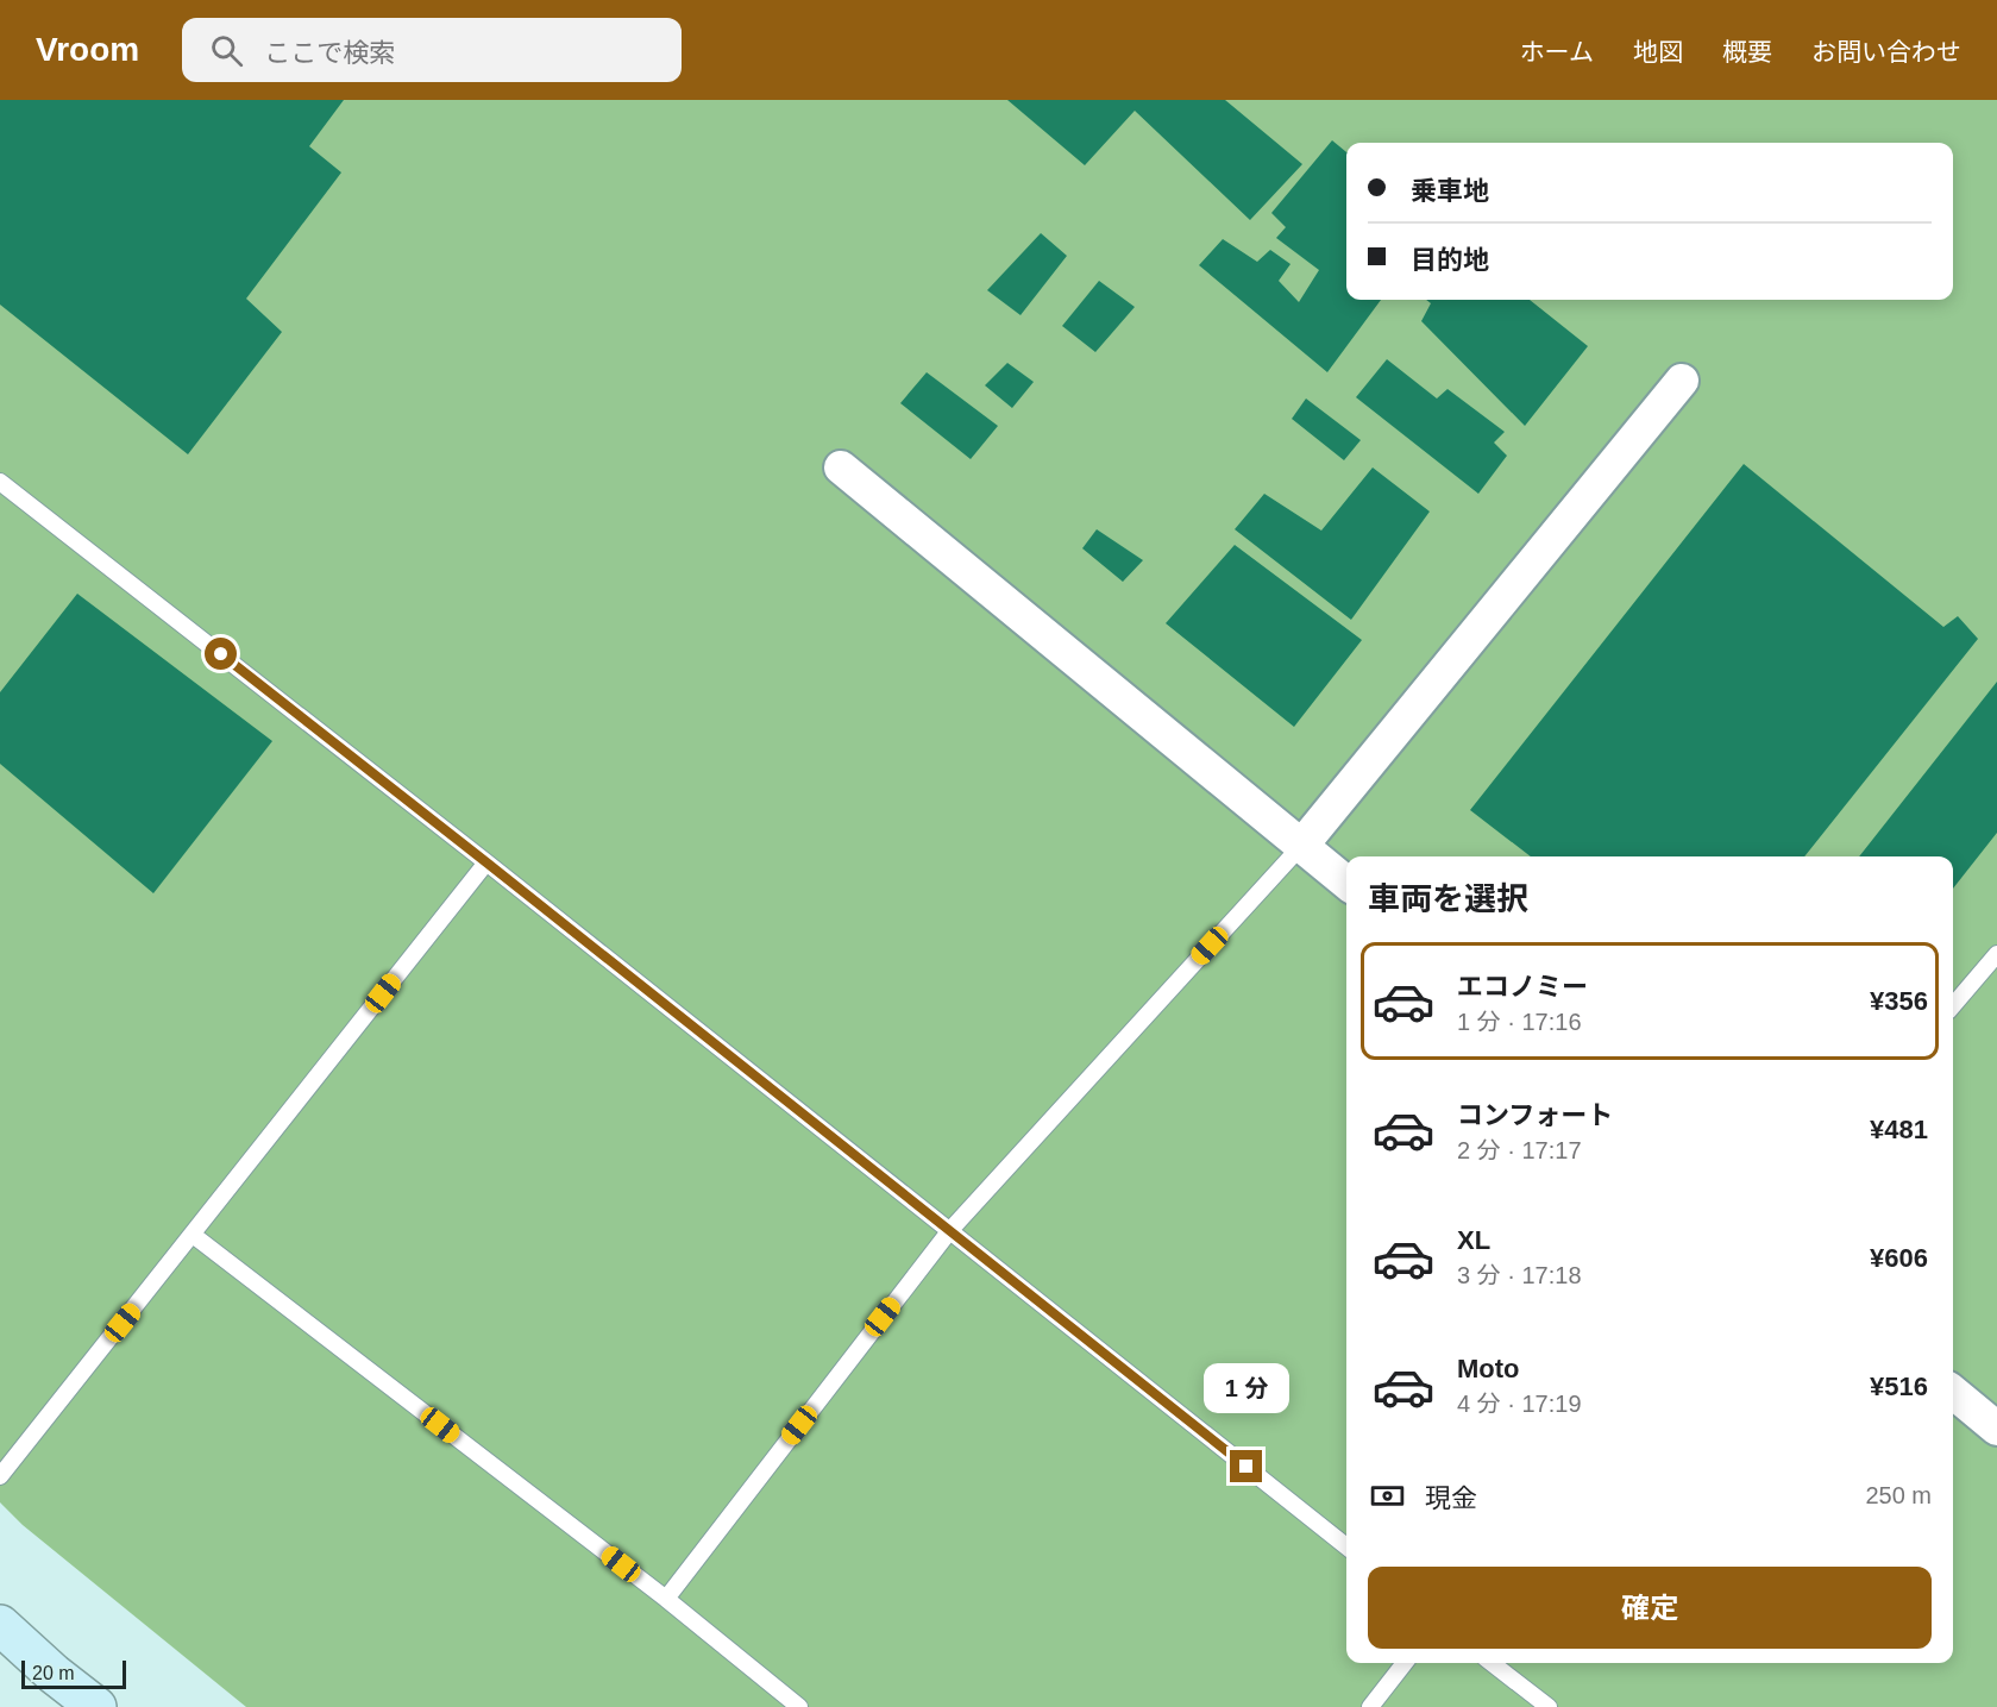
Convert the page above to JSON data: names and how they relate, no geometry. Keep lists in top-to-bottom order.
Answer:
{
  "scale_bar": "20 m",
  "page": {
    "header": "Vroom",
    "search": "ここで検索",
    "nav": [
      "ホーム",
      "地図",
      "概要",
      "お問い合わせ"
    ],
    "banner": ["乗車地", "目的地"],
    "heading": "車両を選択",
    "list": [
      {
        "name": "エコノミー",
        "note": "1 分 · 17:16",
        "value": "¥356"
      },
      {
        "name": "コンフォート",
        "note": "2 分 · 17:17",
        "value": "¥481"
      },
      {
        "name": "XL",
        "note": "3 分 · 17:18",
        "value": "¥606"
      },
      {
        "name": "Moto",
        "note": "4 分 · 17:19",
        "value": "¥516"
      }
    ],
    "bubble": "1 分",
    "pay": ["現金", "250 m"],
    "buttons": "確定",
    "scale": "20 m"
  }
}
